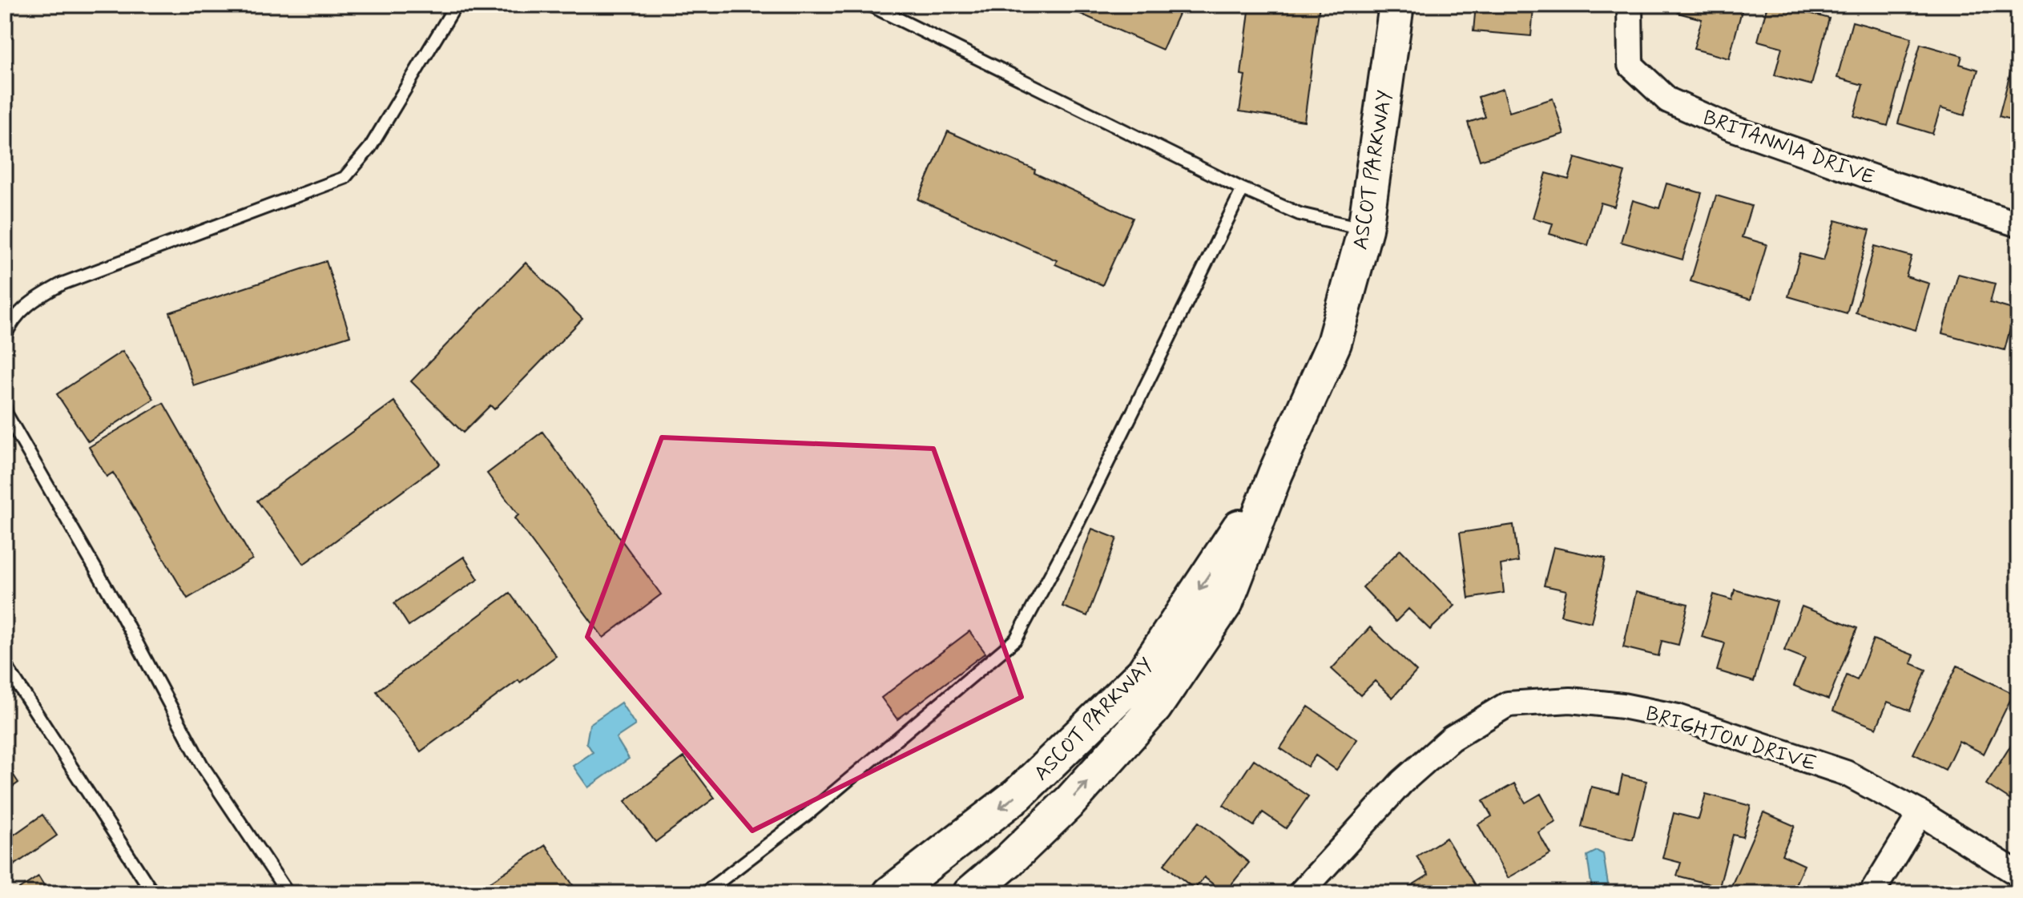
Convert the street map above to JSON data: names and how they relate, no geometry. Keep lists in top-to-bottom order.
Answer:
{
  "streets": {
    "street": ["BRITANNIA DRIVE", "ASCOT PARKWAY", "BRIGHTON DRIVE"]
  }
}
